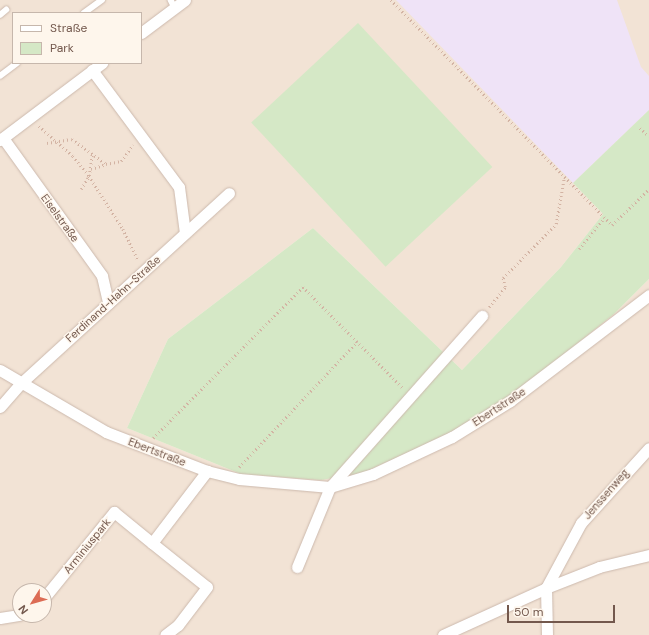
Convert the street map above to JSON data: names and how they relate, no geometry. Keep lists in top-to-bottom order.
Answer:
{
  "streets": {
    "street": [
      "Eiselstraße",
      "Ferdinand-Hahn-Straße",
      "Ebertstraße",
      "Jenssenweg",
      "Arminiuspark"
    ]
  },
  "crossings": [
    ["Eiselstraße", "Ferdinand-Hahn-Straße"],
    ["Ferdinand-Hahn-Straße", "Ebertstraße"]
  ],
  "legend": ["Straße", "Park"],
  "scale_bar": "50 m",
  "north": "bottom left"
}
